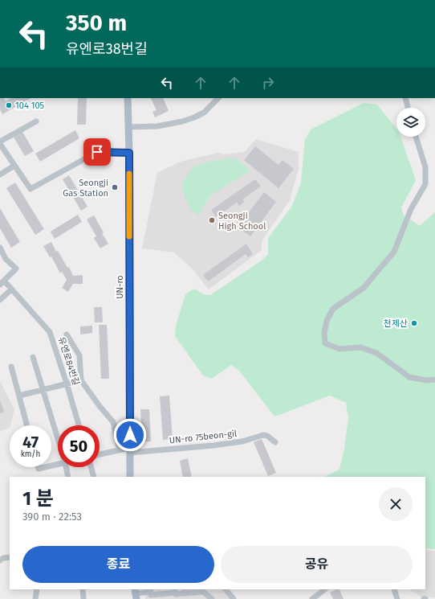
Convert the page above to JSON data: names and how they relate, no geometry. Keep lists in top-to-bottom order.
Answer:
{
  "streets": {
    "main road": ["UN-ro"],
    "street": ["유엔로84번길", "UN-ro 75beon-gil"]
  },
  "crossings": [
    ["UN-ro", "UN-ro 75beon-gil"]
  ],
  "places": [
    "104 105",
    "Seongji Gas Station",
    "Seongji High School",
    "천제산"
  ],
  "page": {
    "turn": ["350 m", "유엔로38번길"],
    "speed": "47 km/h",
    "limit": "50",
    "heading": ["1 분", "390 m · 22:53"],
    "buttons": ["종료", "공유"]
  }
}
